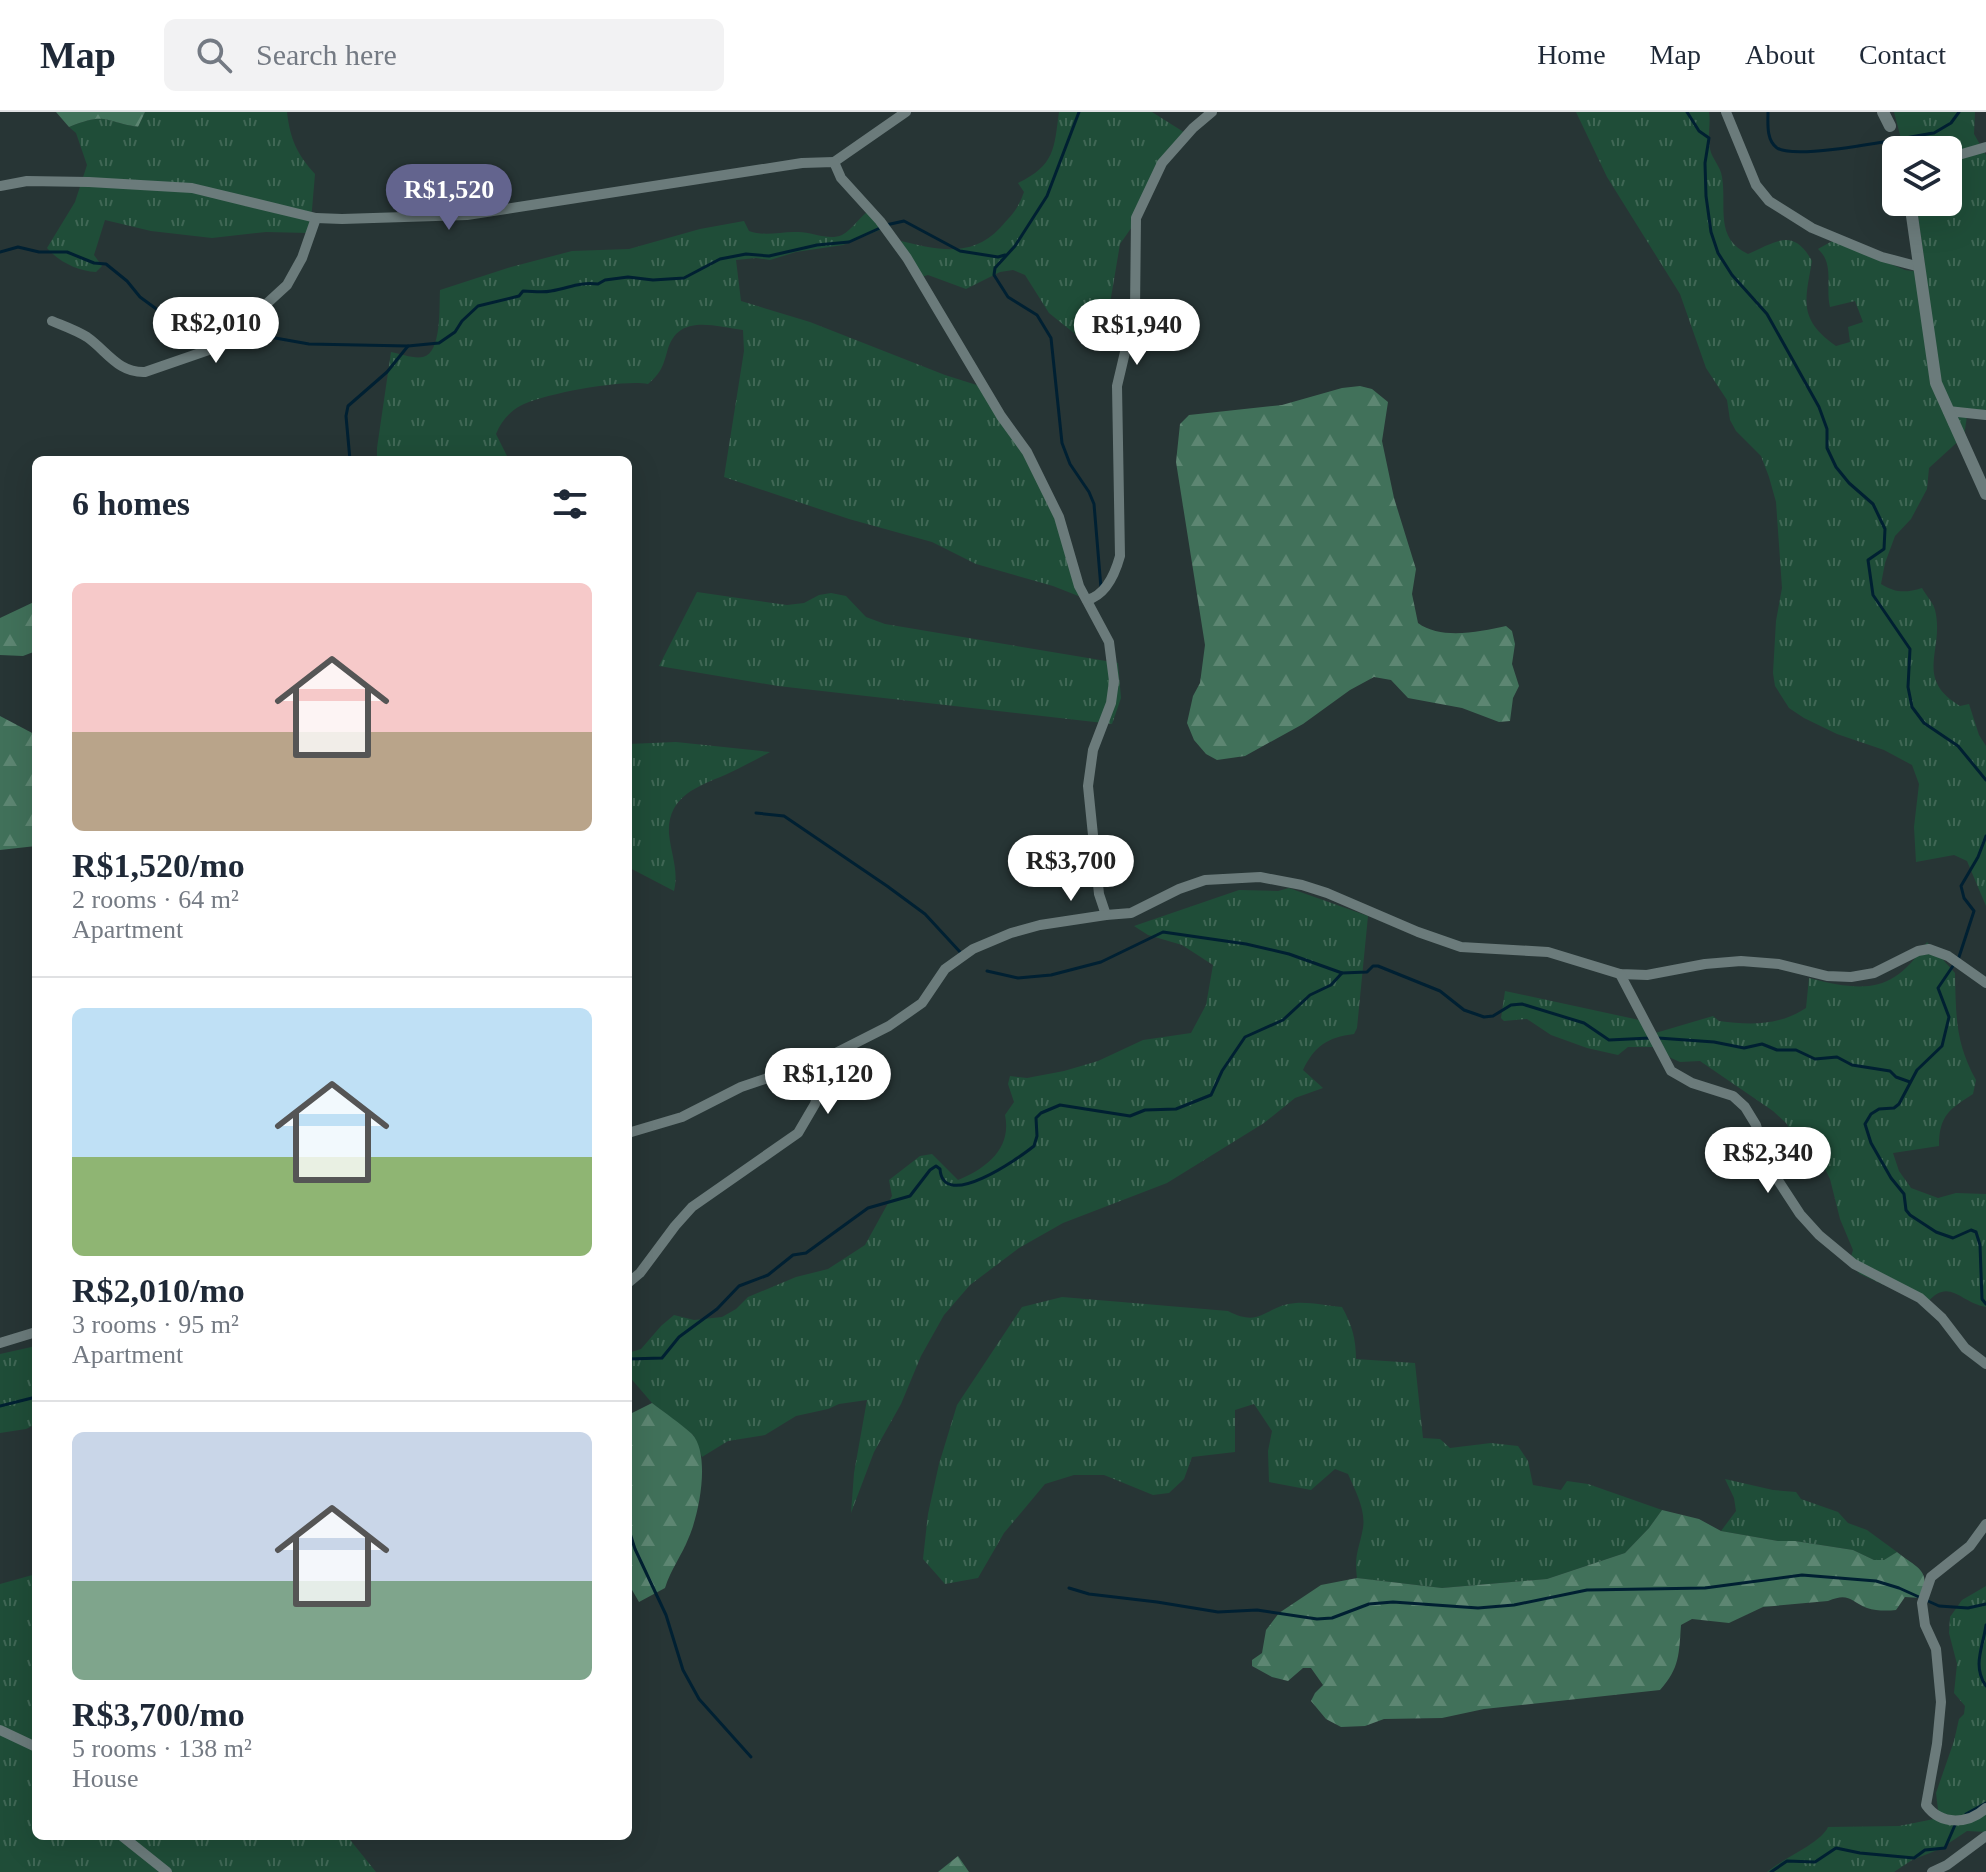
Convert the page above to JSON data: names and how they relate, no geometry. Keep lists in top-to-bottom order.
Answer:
{
  "page": {
    "header": "Map",
    "search": "Search here",
    "nav": [
      "Home",
      "Map",
      "About",
      "Contact"
    ],
    "price": [
      "R$1,520",
      "R$2,010",
      "R$1,940",
      "R$3,700",
      "R$1,120",
      "R$2,340"
    ],
    "heading": "6 homes",
    "list": [
      {
        "name": "R$1,520/mo",
        "note": "2 rooms · 64 m² · Apartment"
      },
      {
        "name": "R$2,010/mo",
        "note": "3 rooms · 95 m² · Apartment"
      },
      {
        "name": "R$3,700/mo",
        "note": "5 rooms · 138 m² · House"
      }
    ]
  }
}
